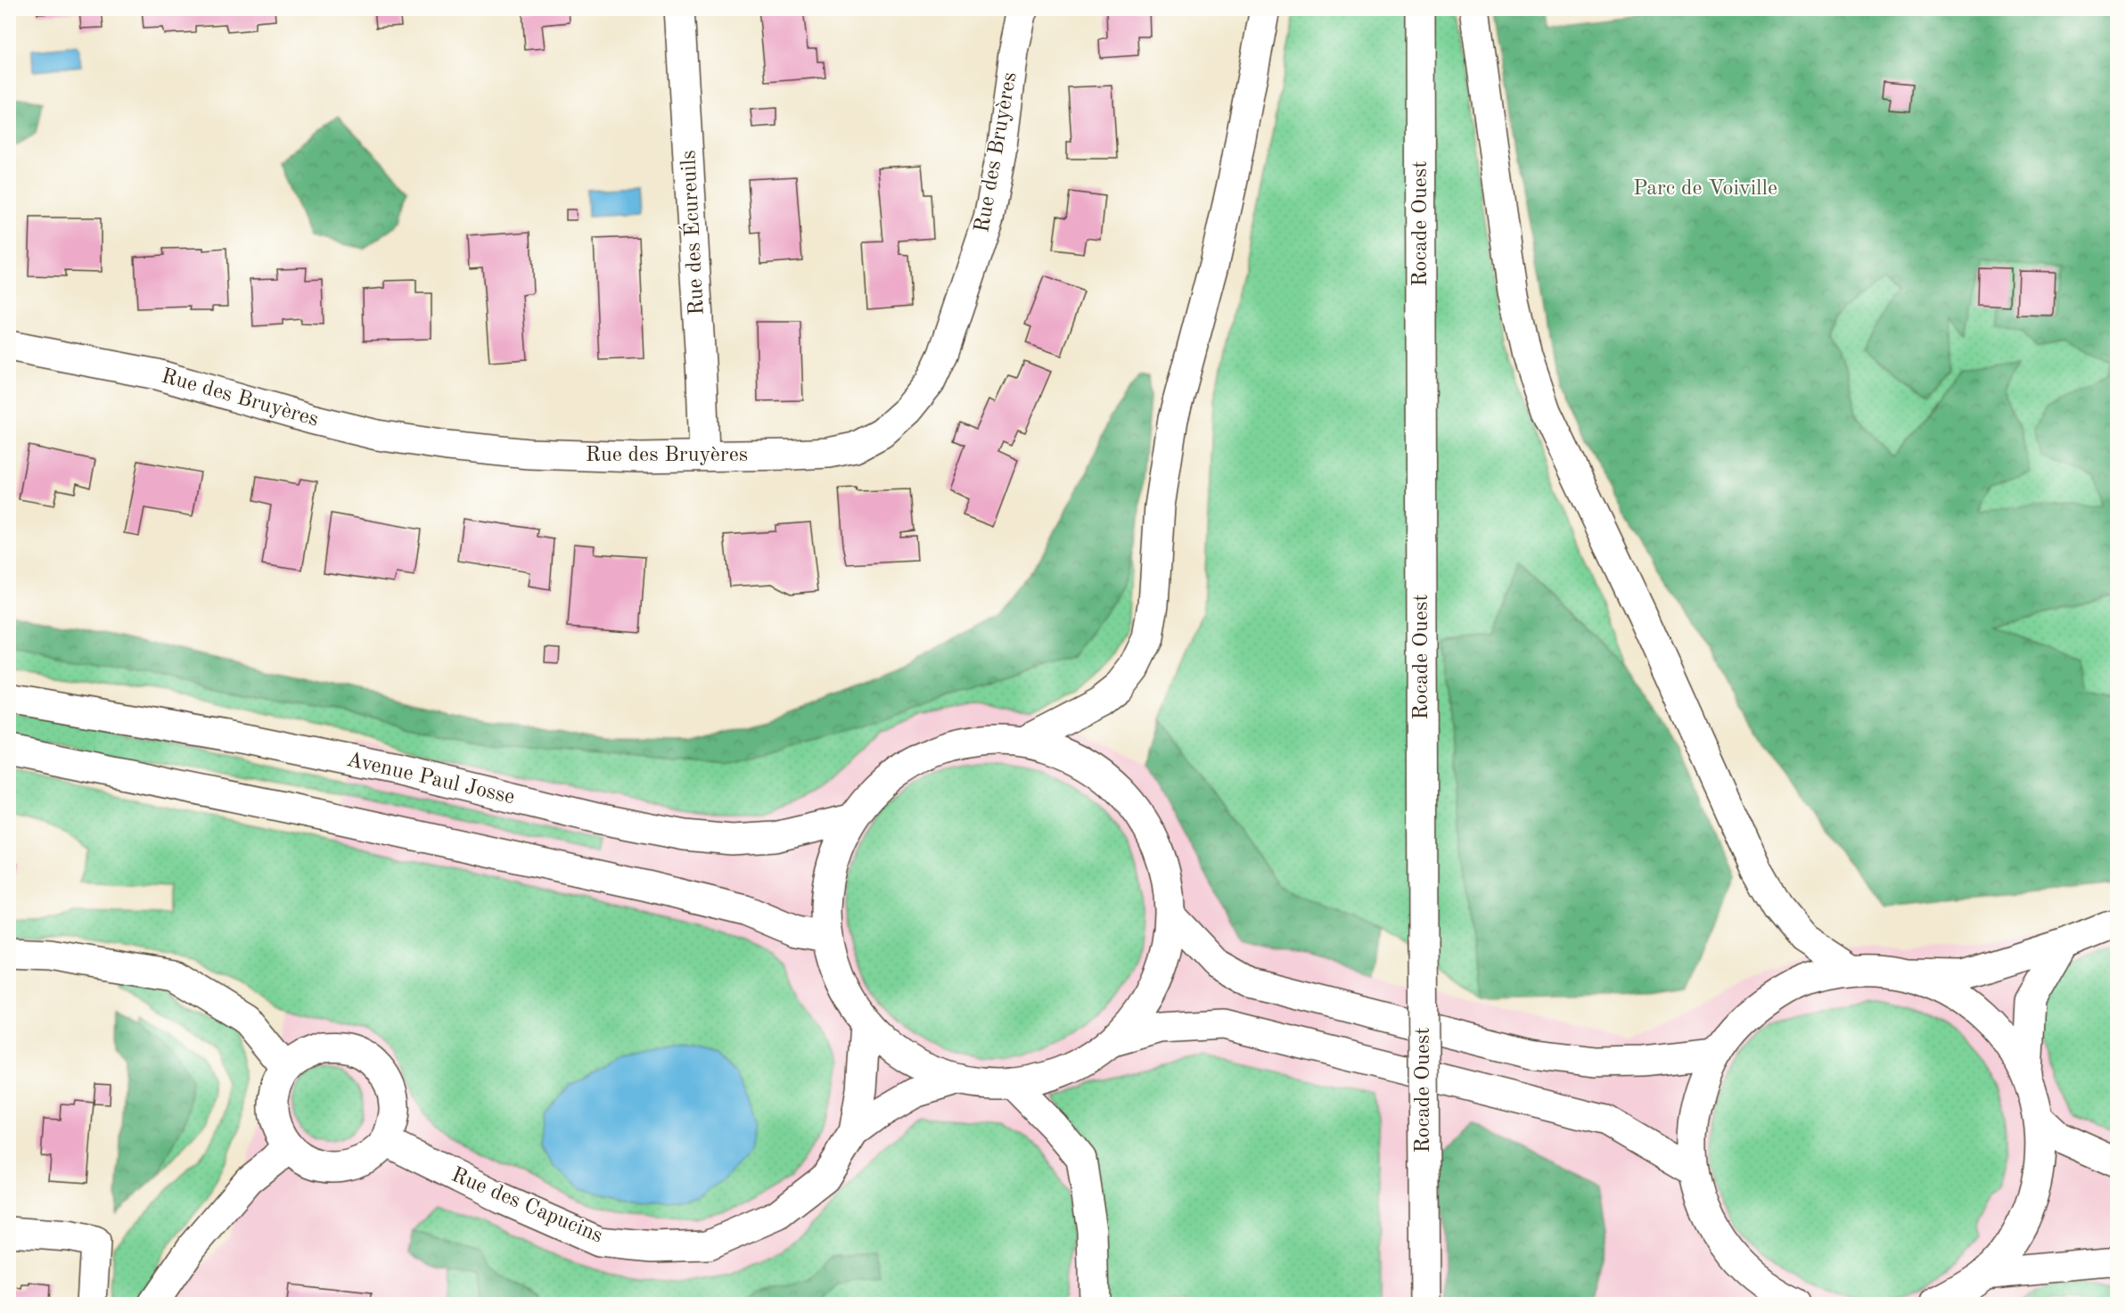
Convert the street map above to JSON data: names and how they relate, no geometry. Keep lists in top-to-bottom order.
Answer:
{
  "streets": {
    "main road": [
      "Rue des Bruyères",
      "Rocade Ouest",
      "Rue des Écureuils",
      "Avenue Paul Josse",
      "Rue des Capucins"
    ]
  },
  "crossings": [
    ["Rue des Bruyères", "Rue des Écureuils"]
  ],
  "parks": ["Parc de Voiville"]
}
